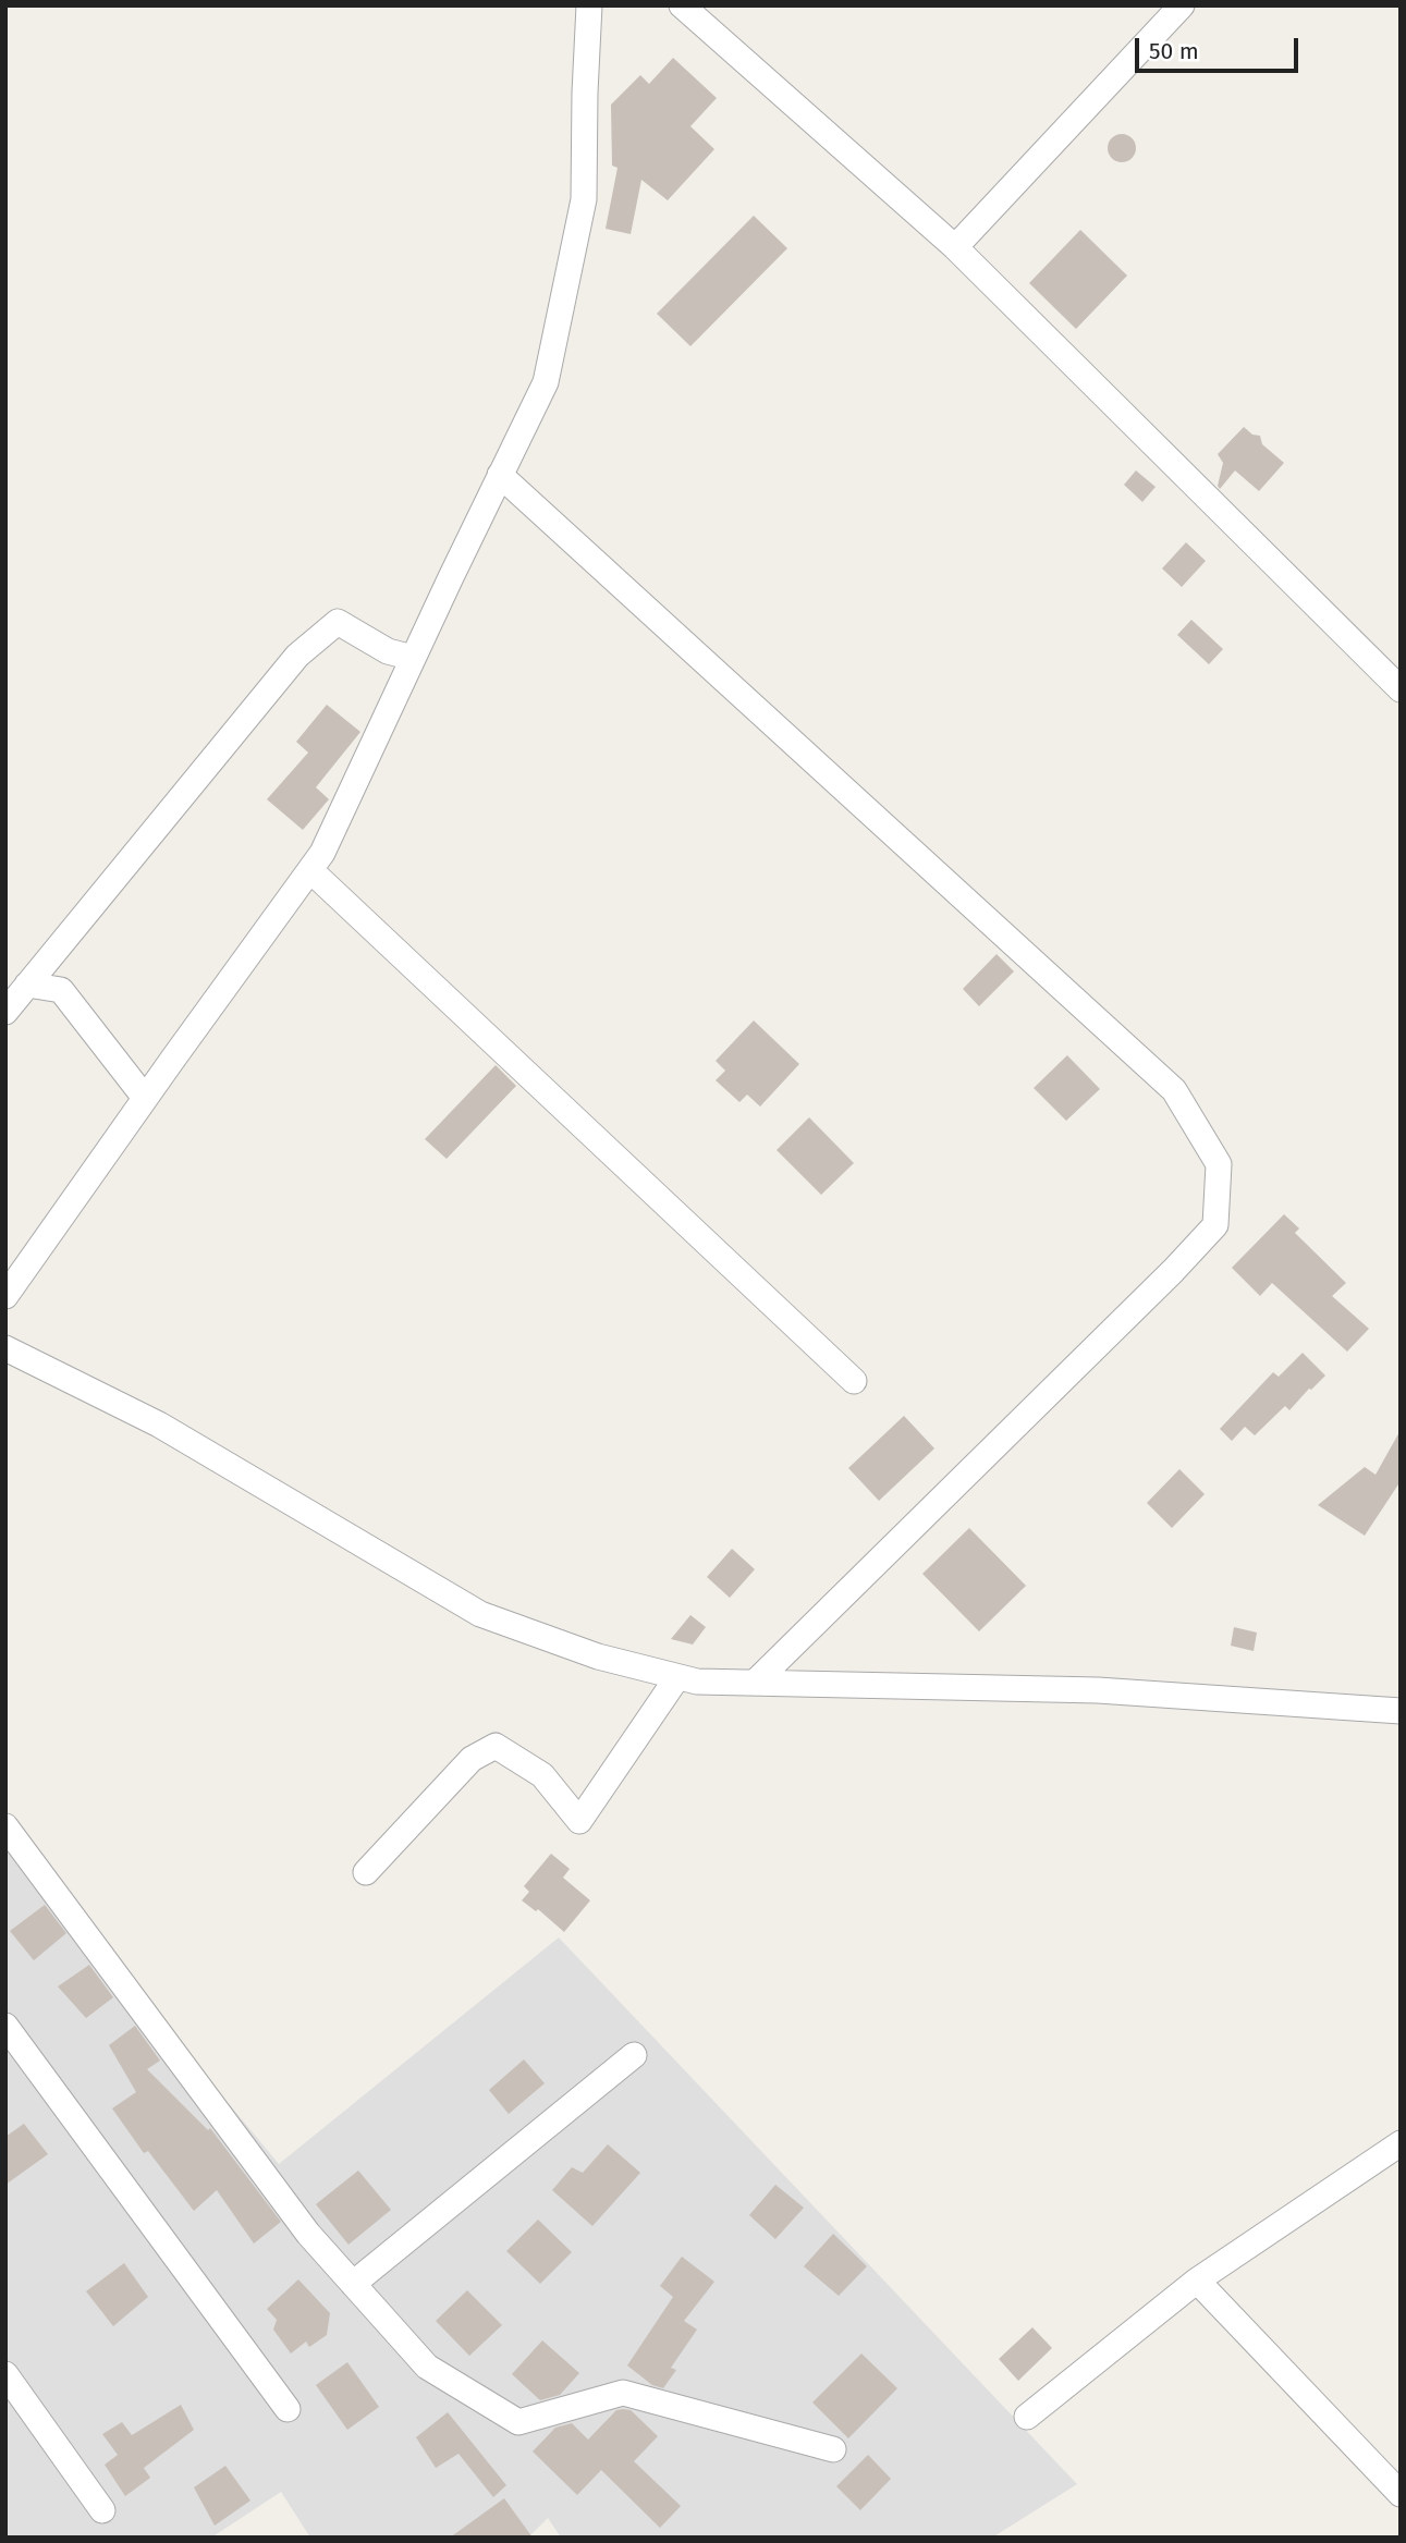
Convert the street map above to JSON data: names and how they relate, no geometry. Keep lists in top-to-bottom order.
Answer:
{
  "scale_bar": "50 m"
}
